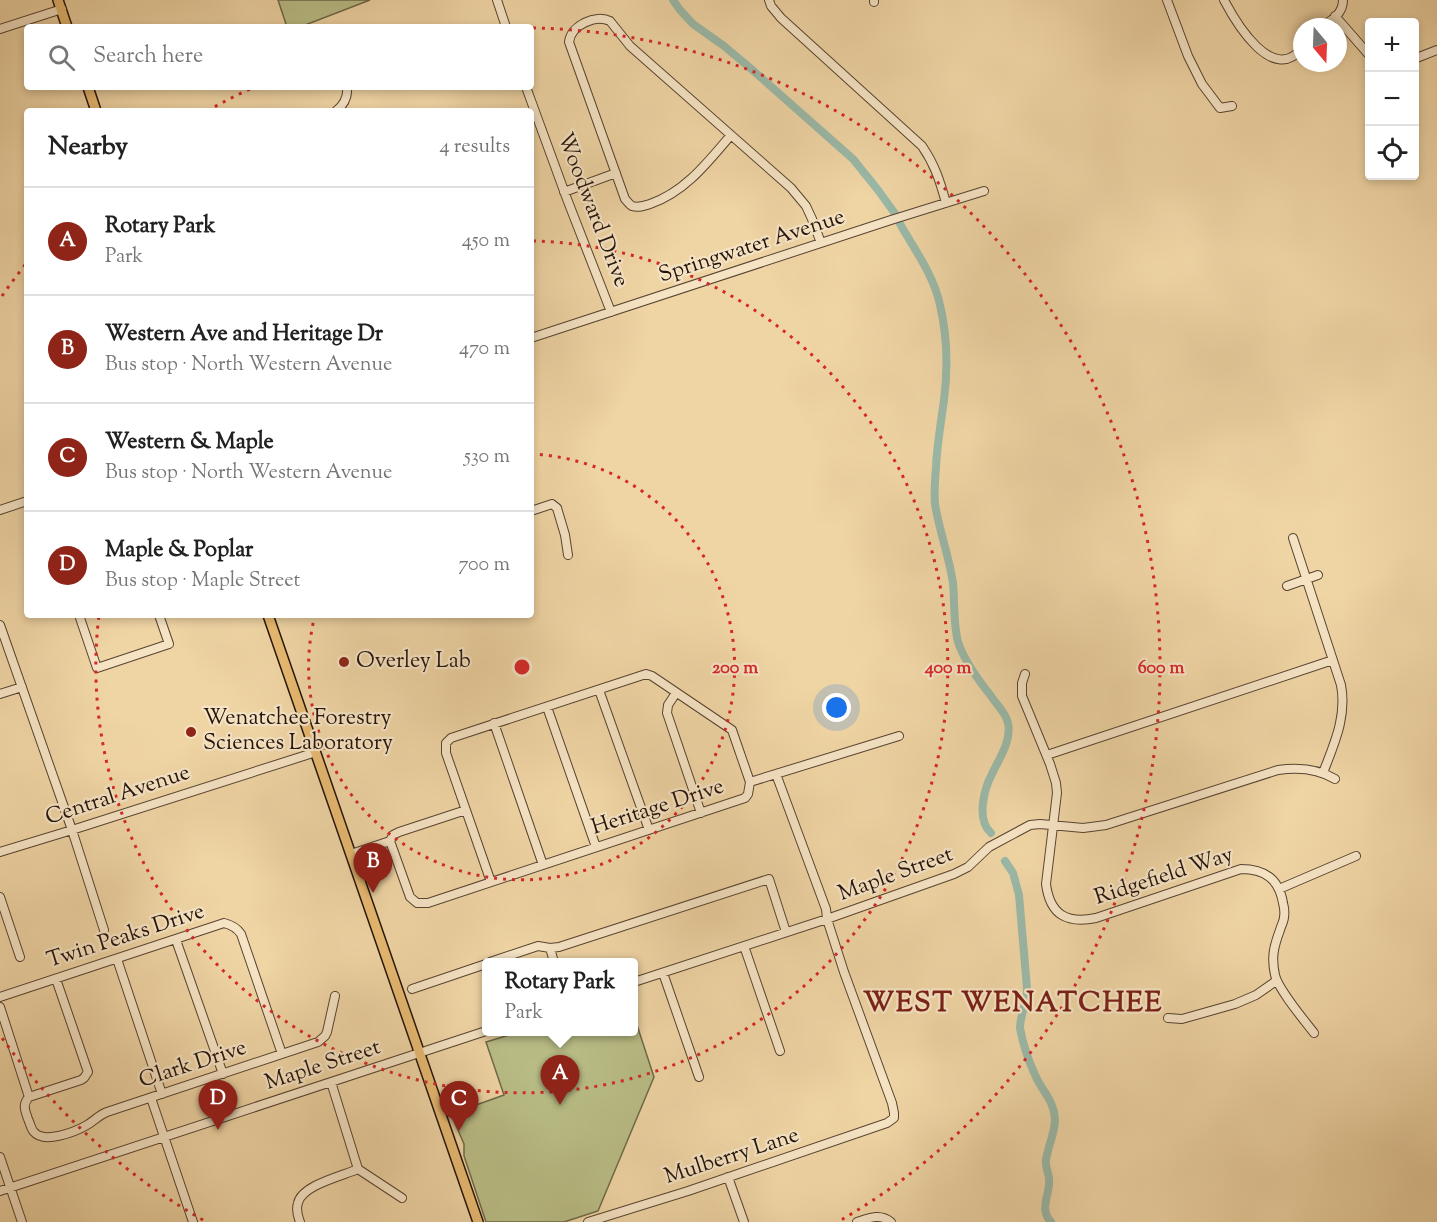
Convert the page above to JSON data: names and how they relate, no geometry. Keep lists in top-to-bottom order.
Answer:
{
  "streets": {
    "street": [
      "Woodward Drive",
      "Springwater Avenue",
      "Central Avenue",
      "Heritage Drive",
      "Maple Street",
      "Ridgefield Way",
      "Twin Peaks Drive",
      "Clark Drive",
      "Mulberry Lane"
    ]
  },
  "crossings": [
    ["Woodward Drive", "Springwater Avenue"],
    ["Maple Street", "Ridgefield Way"],
    ["Maple Street", "Mulberry Lane"],
    ["Twin Peaks Drive", "Clark Drive"]
  ],
  "districts": ["WEST WENATCHEE"],
  "places": ["Overley Lab", "Wenatchee Forestry Sciences Laboratory"],
  "north": "bottom",
  "page": {
    "map_buttons": ["+", "−"],
    "search": "Search here",
    "heading": ["Nearby", "4 results"],
    "list": [
      {
        "mark": "A",
        "name": "Rotary Park",
        "note": "Park",
        "value": "450 m"
      },
      {
        "mark": "B",
        "name": "Western Ave and Heritage Dr",
        "note": "Bus stop · North Western Avenue",
        "value": "470 m"
      },
      {
        "mark": "C",
        "name": "Western & Maple",
        "note": "Bus stop · North Western Avenue",
        "value": "530 m"
      },
      {
        "mark": "D",
        "name": "Maple & Poplar",
        "note": "Bus stop · Maple Street",
        "value": "700 m"
      }
    ],
    "pins": [
      "B",
      "A",
      "D",
      "C"
    ],
    "popup": ["Rotary Park", "Park"]
  },
  "rings": ["200 m", "400 m", "600 m"]
}
